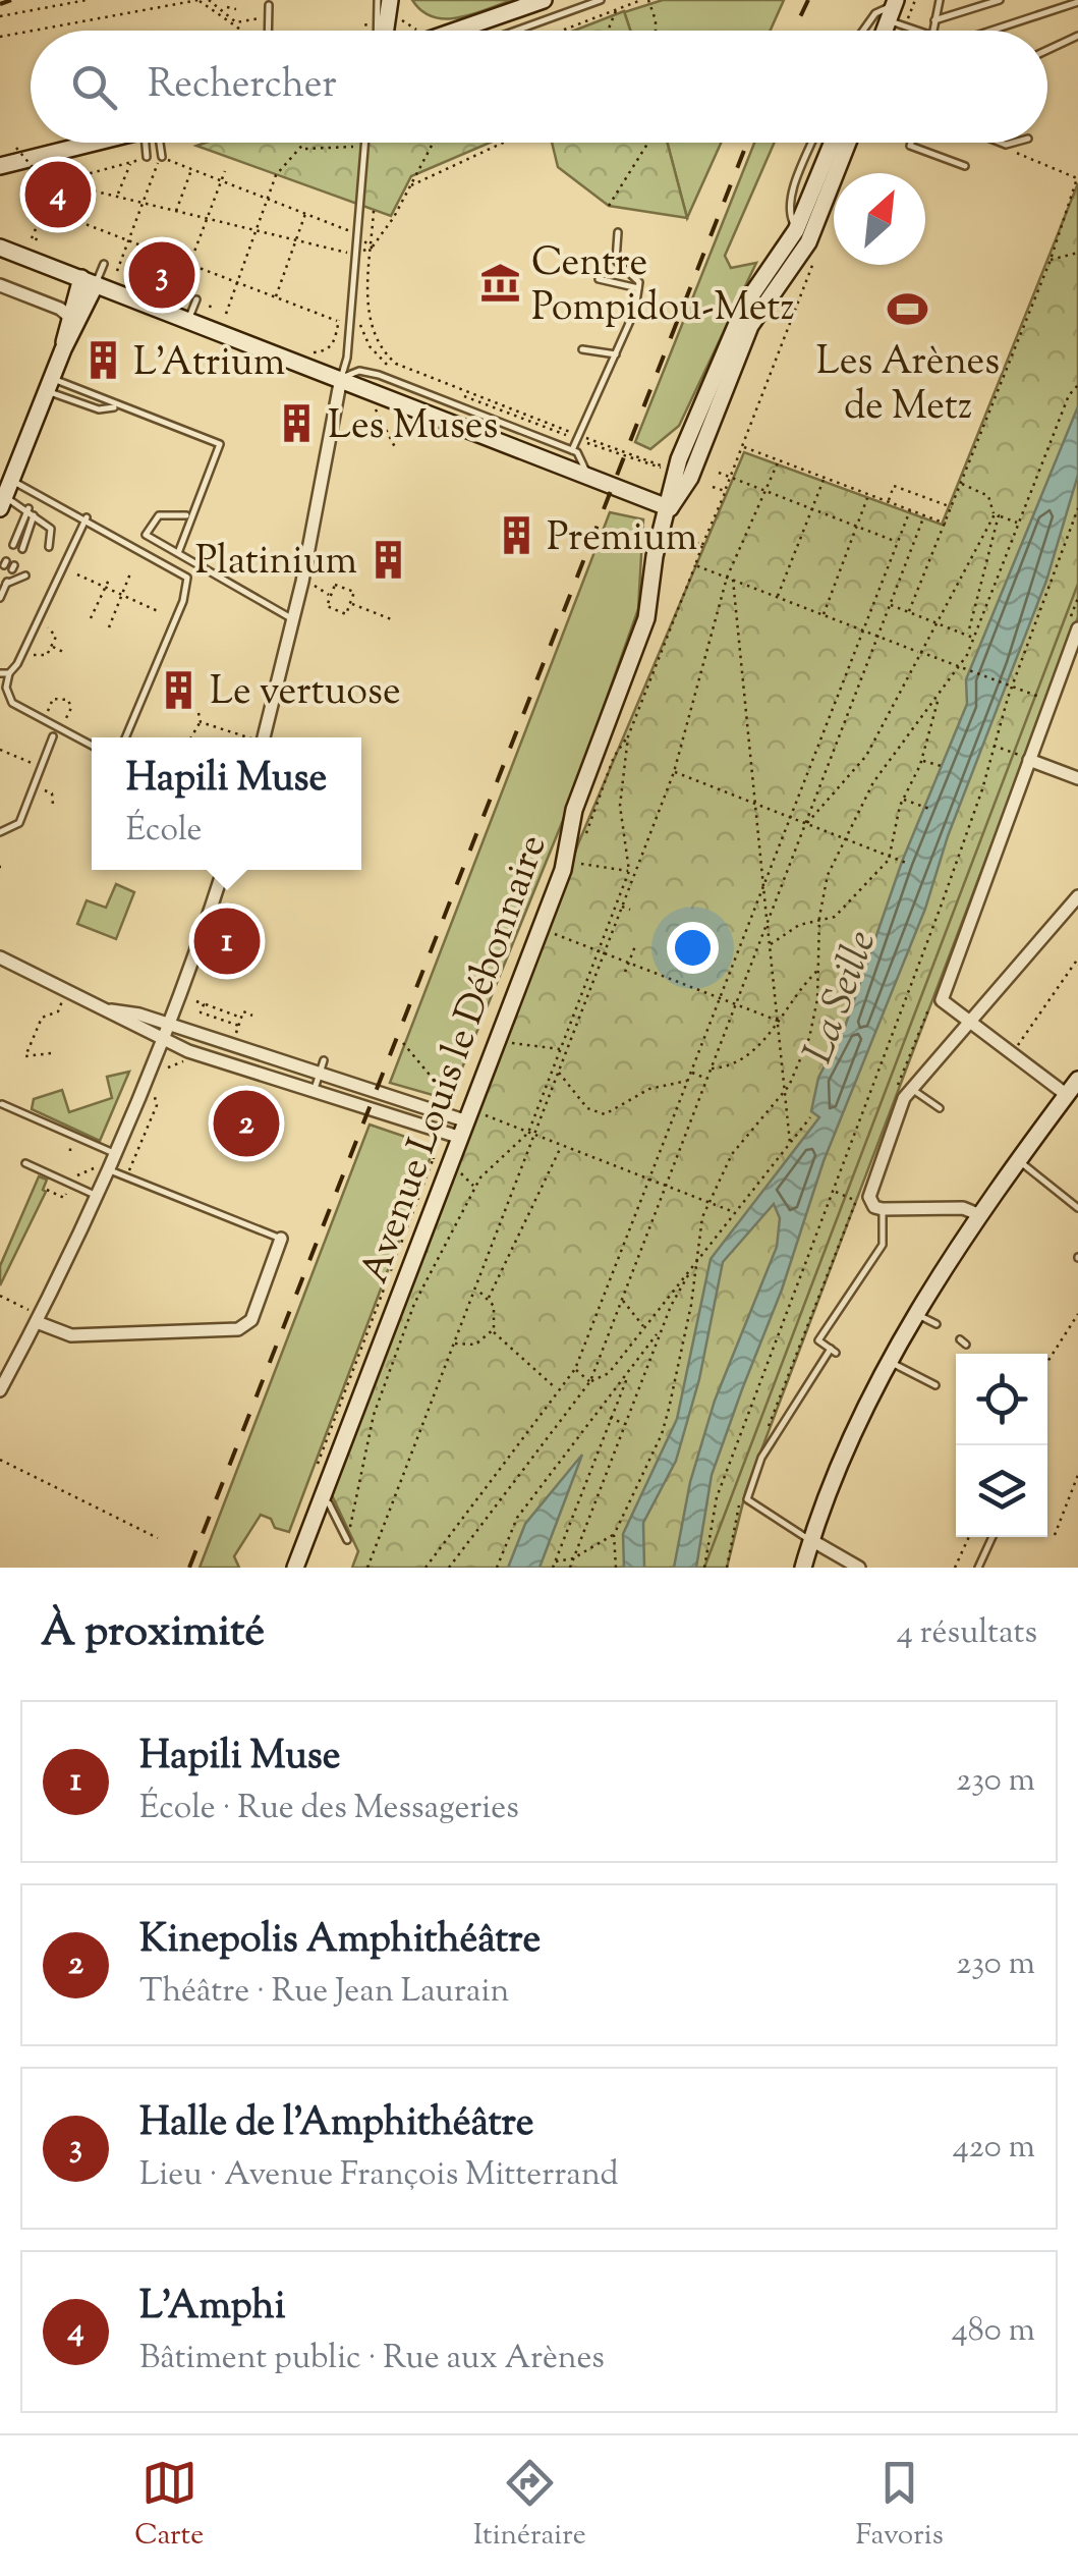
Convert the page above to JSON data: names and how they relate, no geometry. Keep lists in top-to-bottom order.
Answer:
{
  "streets": {
    "street": ["Avenue Louis le Débonnaire"]
  },
  "water": ["La Seille"],
  "places": {
    "museum": ["Centre Pompidou-Metz"],
    "sports": ["Les Arènes de Metz"],
    "building": [
      "L'Atrium",
      "Les Muses",
      "Premium",
      "Platinium",
      "Le vertuose"
    ]
  },
  "north": "top right",
  "page": {
    "search": "Rechercher",
    "pins": [
      "4",
      "3",
      "1",
      "2"
    ],
    "popup": ["Hapili Muse", "École"],
    "heading": ["À proximité", "4 résultats"],
    "list": [
      {
        "mark": "1",
        "name": "Hapili Muse",
        "note": "École · Rue des Messageries",
        "value": "230 m"
      },
      {
        "mark": "2",
        "name": "Kinepolis Amphithéâtre",
        "note": "Théâtre · Rue Jean Laurain",
        "value": "230 m"
      },
      {
        "mark": "3",
        "name": "Halle de l'Amphithéâtre",
        "note": "Lieu · Avenue François Mitterrand",
        "value": "420 m"
      },
      {
        "mark": "4",
        "name": "L'Amphi",
        "note": "Bâtiment public · Rue aux Arènes",
        "value": "480 m"
      }
    ],
    "nav": ["Carte", "Itinéraire", "Favoris"]
  }
}
